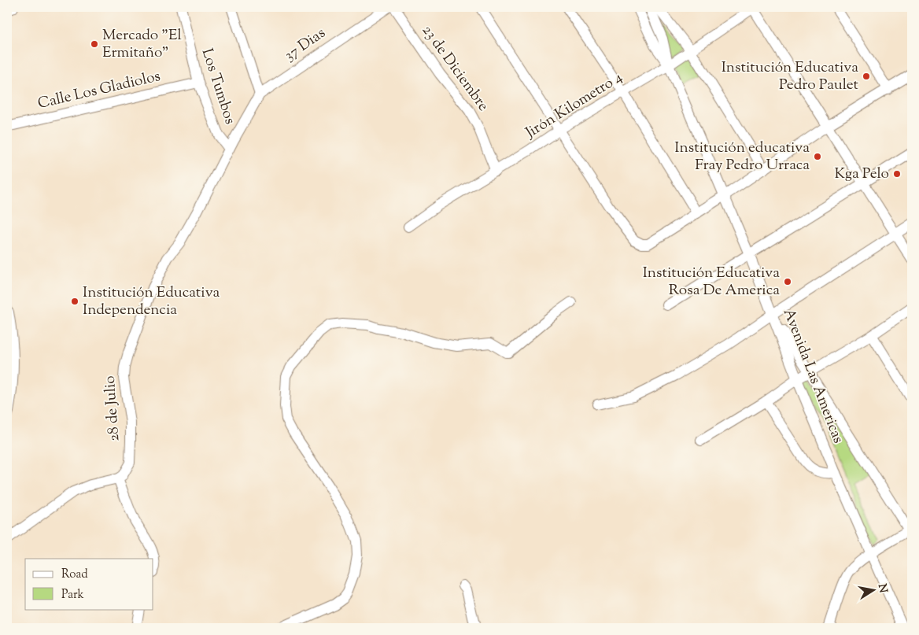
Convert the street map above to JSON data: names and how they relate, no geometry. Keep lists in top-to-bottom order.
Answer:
{
  "streets": {
    "street": [
      "37 Dias",
      "23 de Diciembre",
      "Los Tumbos",
      "Calle Los Gladiolos",
      "Jirón Kilometro 4",
      "Avenida Las Americas",
      "28 de Julio"
    ]
  },
  "crossings": [
    ["37 Dias", "28 de Julio"],
    ["23 de Diciembre", "Jirón Kilometro 4"],
    ["Los Tumbos", "Calle Los Gladiolos"],
    ["Los Tumbos", "28 de Julio"],
    ["Jirón Kilometro 4", "Avenida Las Americas"]
  ],
  "places": [
    "Mercado \"El Ermitaño\"",
    "Institución Educativa Pedro Paulet",
    "Institución educativa Fray Pedro Urraca",
    "Kga Pelo",
    "Institución Educativa Rosa De America",
    "Institución Educativa Independencia"
  ],
  "legend": ["Road", "Park"],
  "north": "right"
}
